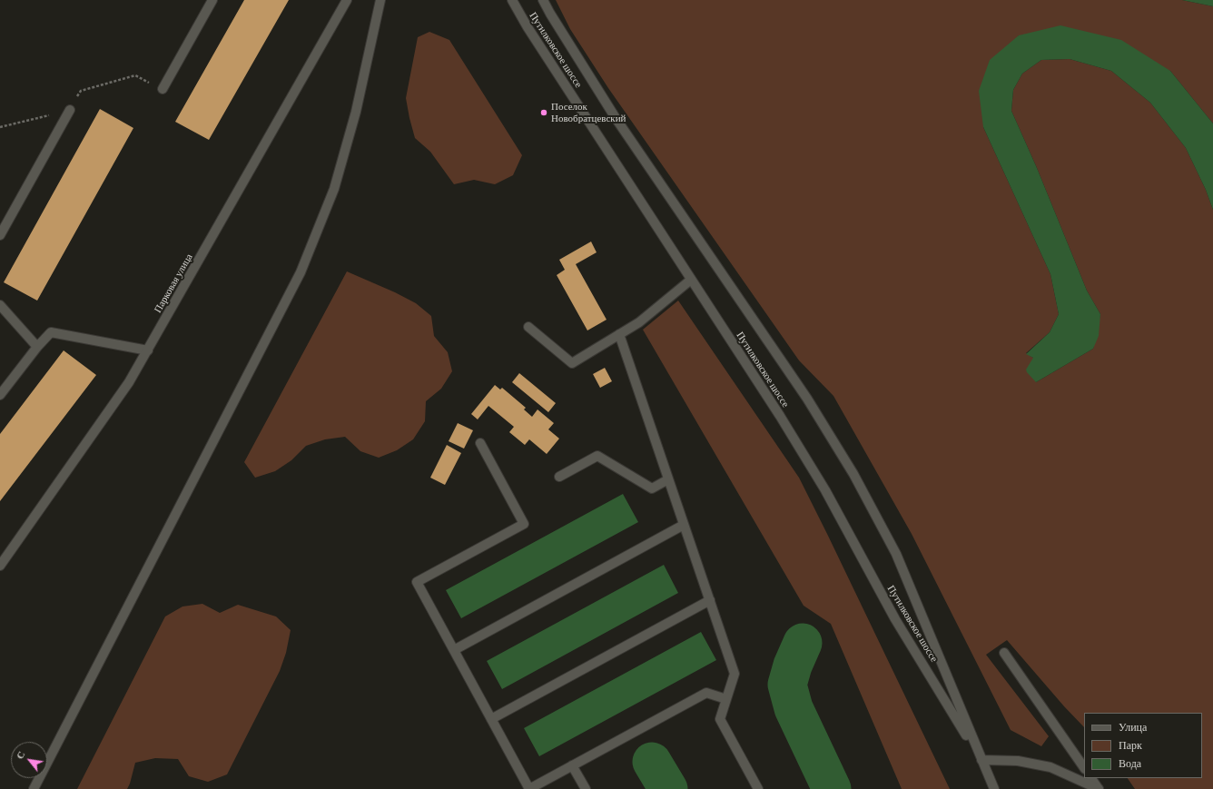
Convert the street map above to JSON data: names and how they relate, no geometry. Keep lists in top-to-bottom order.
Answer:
{
  "streets": {
    "main road": ["Путилковское шоссе", "Парковая улица"]
  },
  "places": ["Поселок Новобратцевский"],
  "legend": ["Улица", "Парк", "Вода"],
  "north": "top left"
}
